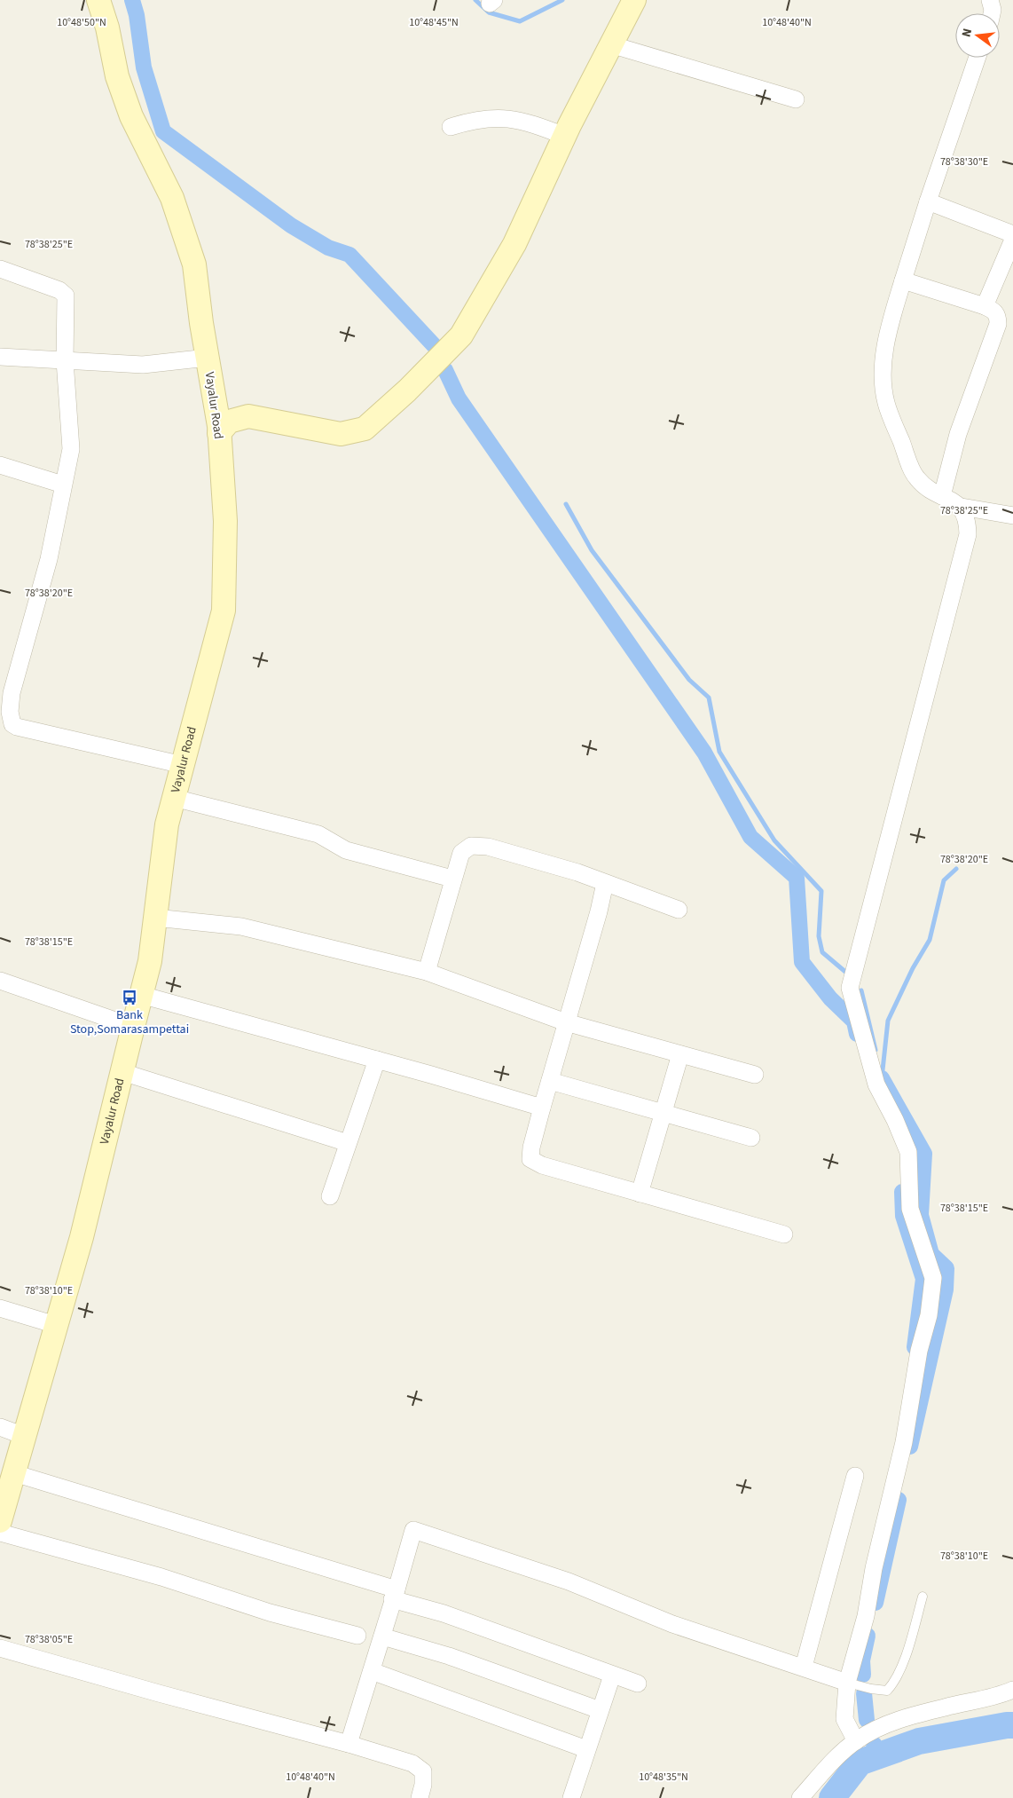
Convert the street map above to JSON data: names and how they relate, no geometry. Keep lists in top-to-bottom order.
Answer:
{
  "streets": {
    "main road": ["Vayalur Road"]
  },
  "places": {
    "bus stop": ["Bank Stop,Somarasampettai"]
  },
  "north": "left",
  "coordinates": [
    "10°48'50\"N",
    "10°48'45\"N",
    "10°48'40\"N",
    "78°38'30\"E",
    "78°38'25\"E",
    "78°38'20\"E",
    "78°38'15\"E",
    "78°38'10\"E",
    "78°38'05\"E",
    "10°48'35\"N"
  ]
}
